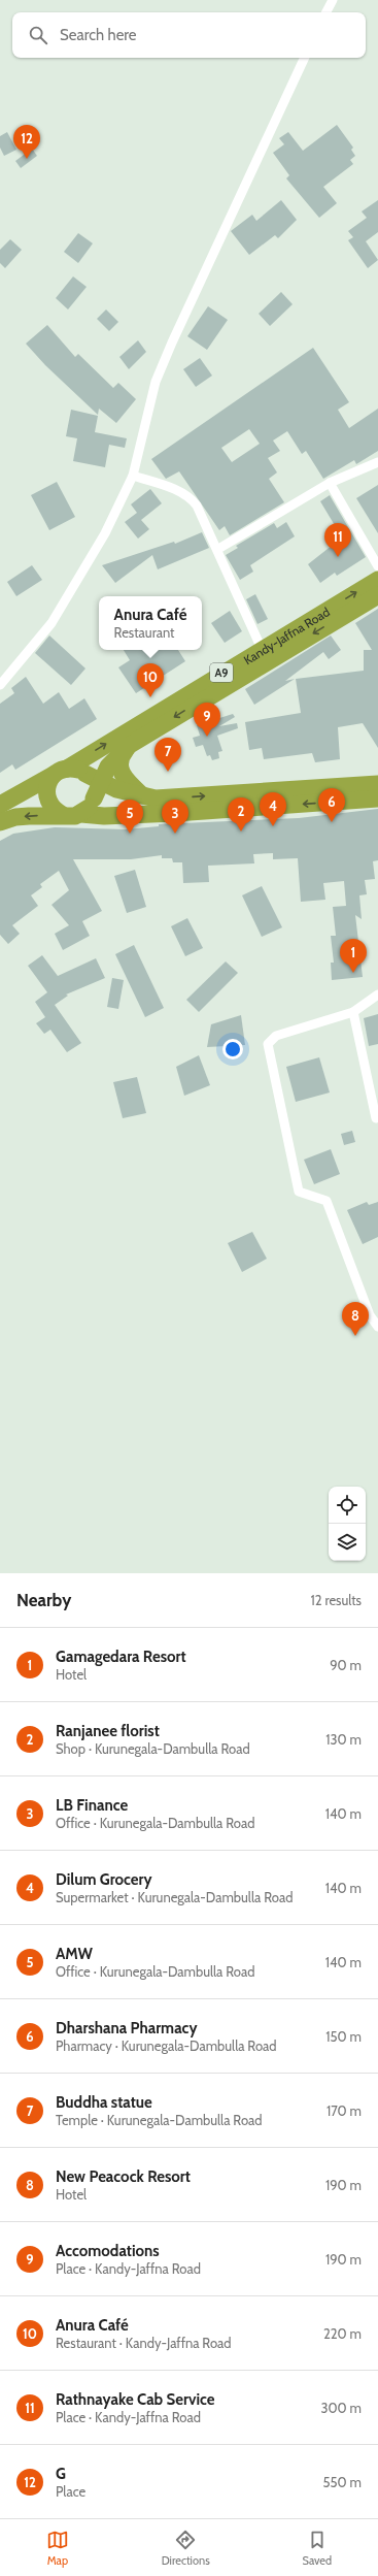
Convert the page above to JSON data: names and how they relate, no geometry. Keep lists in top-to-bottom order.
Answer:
{
  "streets": {
    "highway": ["Kandy-Jaffna Road", "A9"]
  },
  "page": {
    "search": "Search here",
    "pins": [
      "12",
      "11",
      "10",
      "9",
      "7",
      "6",
      "4",
      "2",
      "3",
      "5",
      "1",
      "8"
    ],
    "popup": ["Anura Café", "Restaurant"],
    "heading": ["Nearby", "12 results"],
    "list": [
      {
        "mark": "1",
        "name": "Gamagedara Resort",
        "note": "Hotel",
        "value": "90 m"
      },
      {
        "mark": "2",
        "name": "Ranjanee florist",
        "note": "Shop · Kurunegala-Dambulla Road",
        "value": "130 m"
      },
      {
        "mark": "3",
        "name": "LB Finance",
        "note": "Office · Kurunegala-Dambulla Road",
        "value": "140 m"
      },
      {
        "mark": "4",
        "name": "Dilum Grocery",
        "note": "Supermarket · Kurunegala-Dambulla Road",
        "value": "140 m"
      },
      {
        "mark": "5",
        "name": "AMW",
        "note": "Office · Kurunegala-Dambulla Road",
        "value": "140 m"
      },
      {
        "mark": "6",
        "name": "Dharshana Pharmacy",
        "note": "Pharmacy · Kurunegala-Dambulla Road",
        "value": "150 m"
      },
      {
        "mark": "7",
        "name": "Buddha statue",
        "note": "Temple · Kurunegala-Dambulla Road",
        "value": "170 m"
      },
      {
        "mark": "8",
        "name": "New Peacock Resort",
        "note": "Hotel",
        "value": "190 m"
      },
      {
        "mark": "9",
        "name": "Accomodations",
        "note": "Place · Kandy-Jaffna Road",
        "value": "190 m"
      },
      {
        "mark": "10",
        "name": "Anura Café",
        "note": "Restaurant · Kandy-Jaffna Road",
        "value": "220 m"
      },
      {
        "mark": "11",
        "name": "Rathnayake Cab Service",
        "note": "Place · Kandy-Jaffna Road",
        "value": "300 m"
      },
      {
        "mark": "12",
        "name": "G",
        "note": "Place",
        "value": "550 m"
      }
    ],
    "nav": ["Map", "Directions", "Saved"]
  }
}
